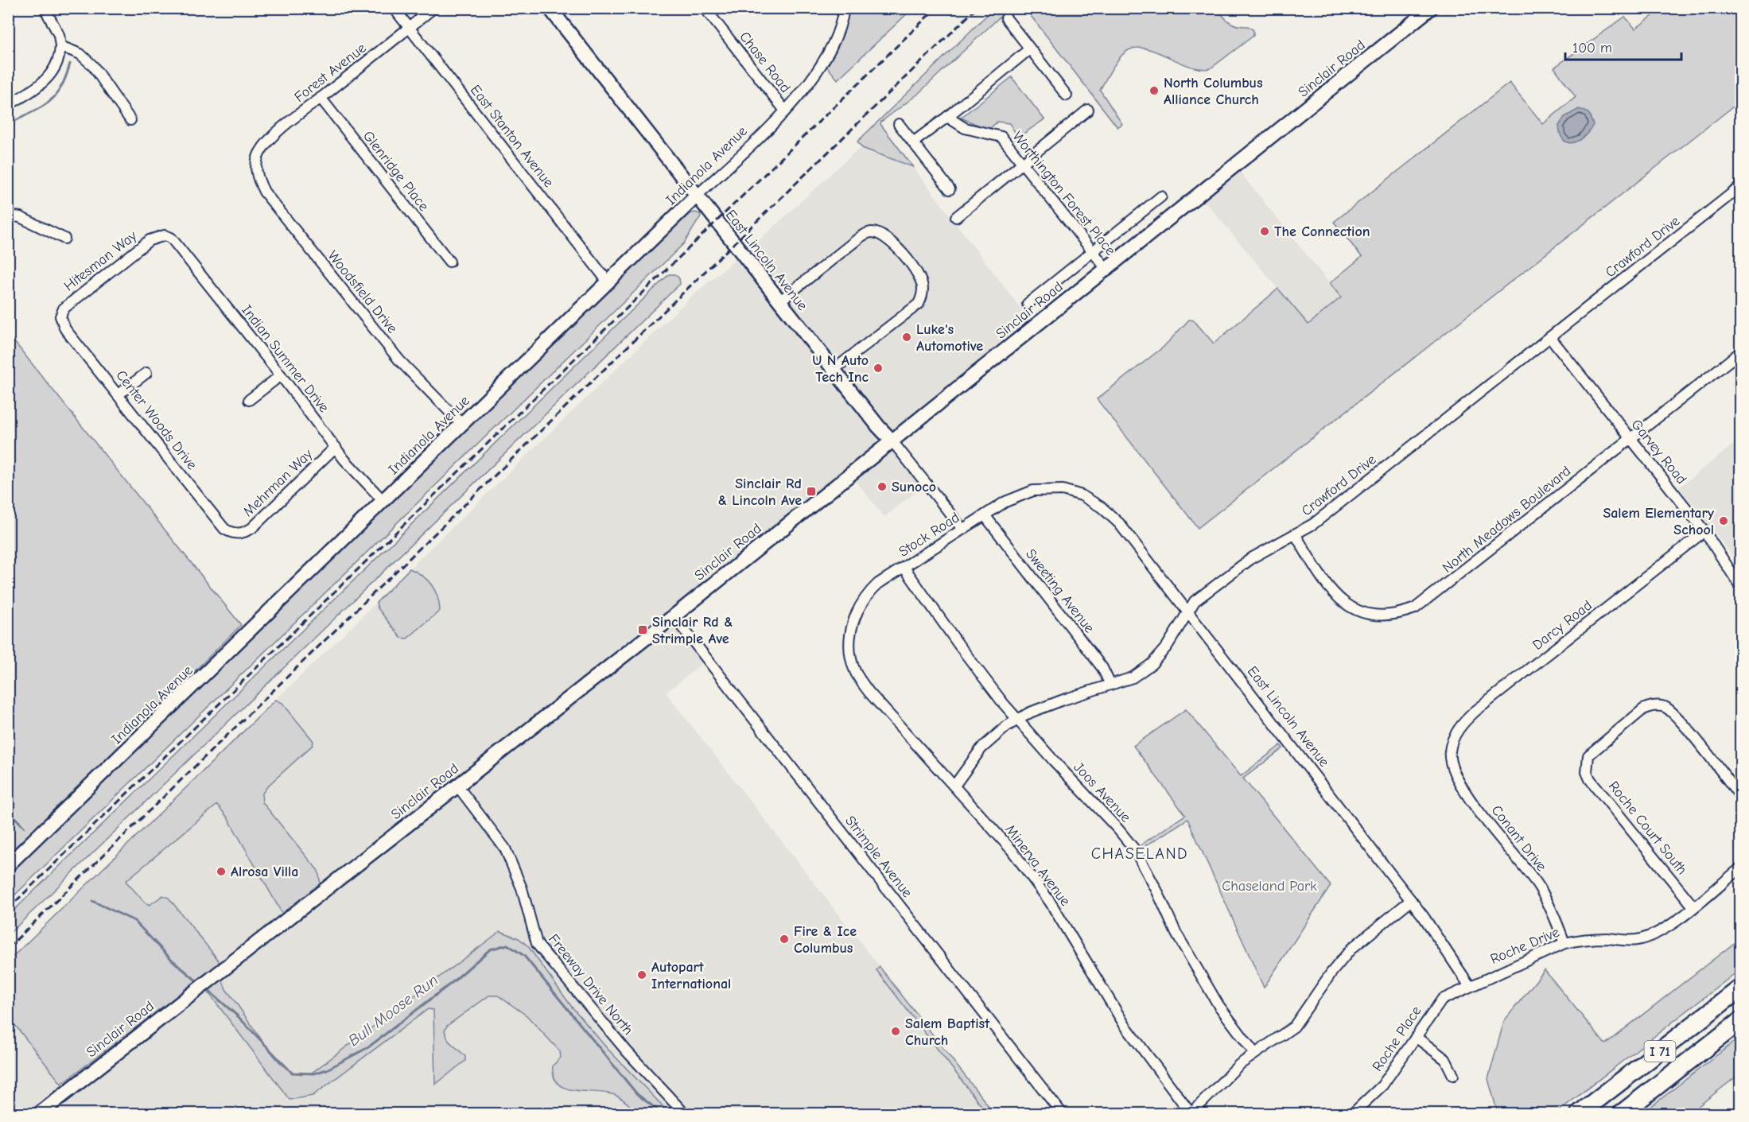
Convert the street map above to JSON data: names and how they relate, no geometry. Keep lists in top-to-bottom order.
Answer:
{
  "streets": {
    "highway": ["I 71"],
    "main road": ["Sinclair Road", "Indianola Avenue", "East Lincoln Avenue"],
    "street": [
      "Chase Road",
      "Forest Avenue",
      "East Stanton Avenue",
      "Glenridge Place",
      "Worthington Forest Place",
      "Crawford Drive",
      "Hitesman Way",
      "Woodsfield Drive",
      "Indian Summer Drive",
      "Center Woods Drive",
      "Garvey Road",
      "Mehrman Way",
      "North Meadows Boulevard",
      "Stock Road",
      "Sweeting Avenue",
      "Darcy Road",
      "Joos Avenue",
      "Roche Court South",
      "Conant Drive",
      "Strimple Avenue",
      "Minerva Avenue",
      "Roche Drive",
      "Freeway Drive North",
      "Roche Place"
    ]
  },
  "crossings": [
    ["Chase Road", "Indianola Avenue"],
    ["Sinclair Road", "Worthington Forest Place"],
    ["Sinclair Road", "East Lincoln Avenue"],
    ["Sinclair Road", "Strimple Avenue"],
    ["Sinclair Road", "Freeway Drive North"],
    ["Forest Avenue", "East Stanton Avenue"],
    ["Forest Avenue", "Glenridge Place"],
    ["Forest Avenue", "Woodsfield Drive"],
    ["East Stanton Avenue", "Indianola Avenue"],
    ["Indianola Avenue", "East Lincoln Avenue"],
    ["Indianola Avenue", "Woodsfield Drive"],
    ["Indianola Avenue", "Indian Summer Drive"],
    ["Crawford Drive", "East Lincoln Avenue"],
    ["Crawford Drive", "Garvey Road"],
    ["Crawford Drive", "North Meadows Boulevard"],
    ["Crawford Drive", "Sweeting Avenue"],
    ["Crawford Drive", "Joos Avenue"],
    ["Crawford Drive", "Minerva Avenue"],
    ["East Lincoln Avenue", "Stock Road"],
    ["East Lincoln Avenue", "Roche Drive"],
    ["East Lincoln Avenue", "Roche Place"],
    ["Hitesman Way", "Indian Summer Drive"],
    ["Hitesman Way", "Center Woods Drive"],
    ["Indian Summer Drive", "Mehrman Way"],
    ["Center Woods Drive", "Mehrman Way"],
    ["Garvey Road", "North Meadows Boulevard"],
    ["Garvey Road", "Darcy Road"],
    ["Stock Road", "Sweeting Avenue"],
    ["Stock Road", "Joos Avenue"],
    ["Stock Road", "Minerva Avenue"],
    ["Darcy Road", "Conant Drive"],
    ["Roche Court South", "Roche Drive"],
    ["Conant Drive", "Roche Drive"],
    ["Roche Drive", "Roche Place"]
  ],
  "districts": ["CHASELAND"],
  "water": ["Bull Moose Run"],
  "parks": ["Chaseland Park"],
  "places": {
    "other": [
      "North Columbus Alliance Church",
      "The Connection",
      "Luke's Automotive",
      "U N Auto Tech Inc",
      "Sunoco",
      "Salem Elementary School",
      "Alrosa Villa",
      "Fire & Ice Columbus",
      "Autopart International",
      "Salem Baptist Church"
    ],
    "transit": ["Sinclair Rd & Lincoln Ave", "Sinclair Rd & Strimple Ave"]
  },
  "scale_bar": "100 m"
}
